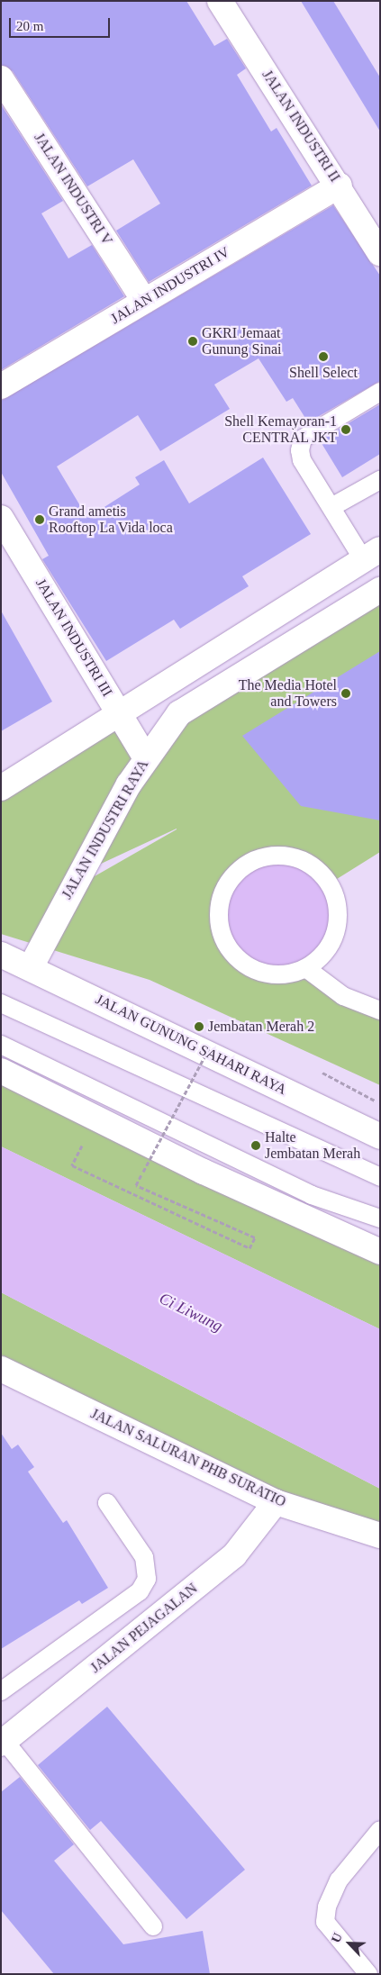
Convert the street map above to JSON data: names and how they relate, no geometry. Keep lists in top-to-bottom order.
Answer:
{
  "streets": {
    "street": [
      "JALAN INDUSTRI II",
      "JALAN INDUSTRI V",
      "JALAN INDUSTRI IV",
      "JALAN INDUSTRI III",
      "JALAN INDUSTRI RAYA",
      "JALAN GUNUNG SAHARI RAYA",
      "JALAN SALURAN PHB SURATIO",
      "JALAN PEJAGALAN"
    ]
  },
  "crossings": [
    ["JALAN INDUSTRI II", "JALAN INDUSTRI IV"],
    ["JALAN INDUSTRI V", "JALAN INDUSTRI IV"],
    ["JALAN INDUSTRI III", "JALAN INDUSTRI RAYA"],
    ["JALAN INDUSTRI RAYA", "JALAN GUNUNG SAHARI RAYA"],
    ["JALAN SALURAN PHB SURATIO", "JALAN PEJAGALAN"]
  ],
  "water": ["Ci Liwung"],
  "places": [
    "GKRI Jemaat Gunung Sinai",
    "Shell Select",
    "Shell Kemayoran-1 CENTRAL JKT",
    "Grand ametis Rooftop La Vida loca",
    "The Media Hotel and Towers",
    "Jembatan Merah 2",
    "Halte Jembatan Merah"
  ],
  "scale_bar": "20 m",
  "north": "top left"
}
